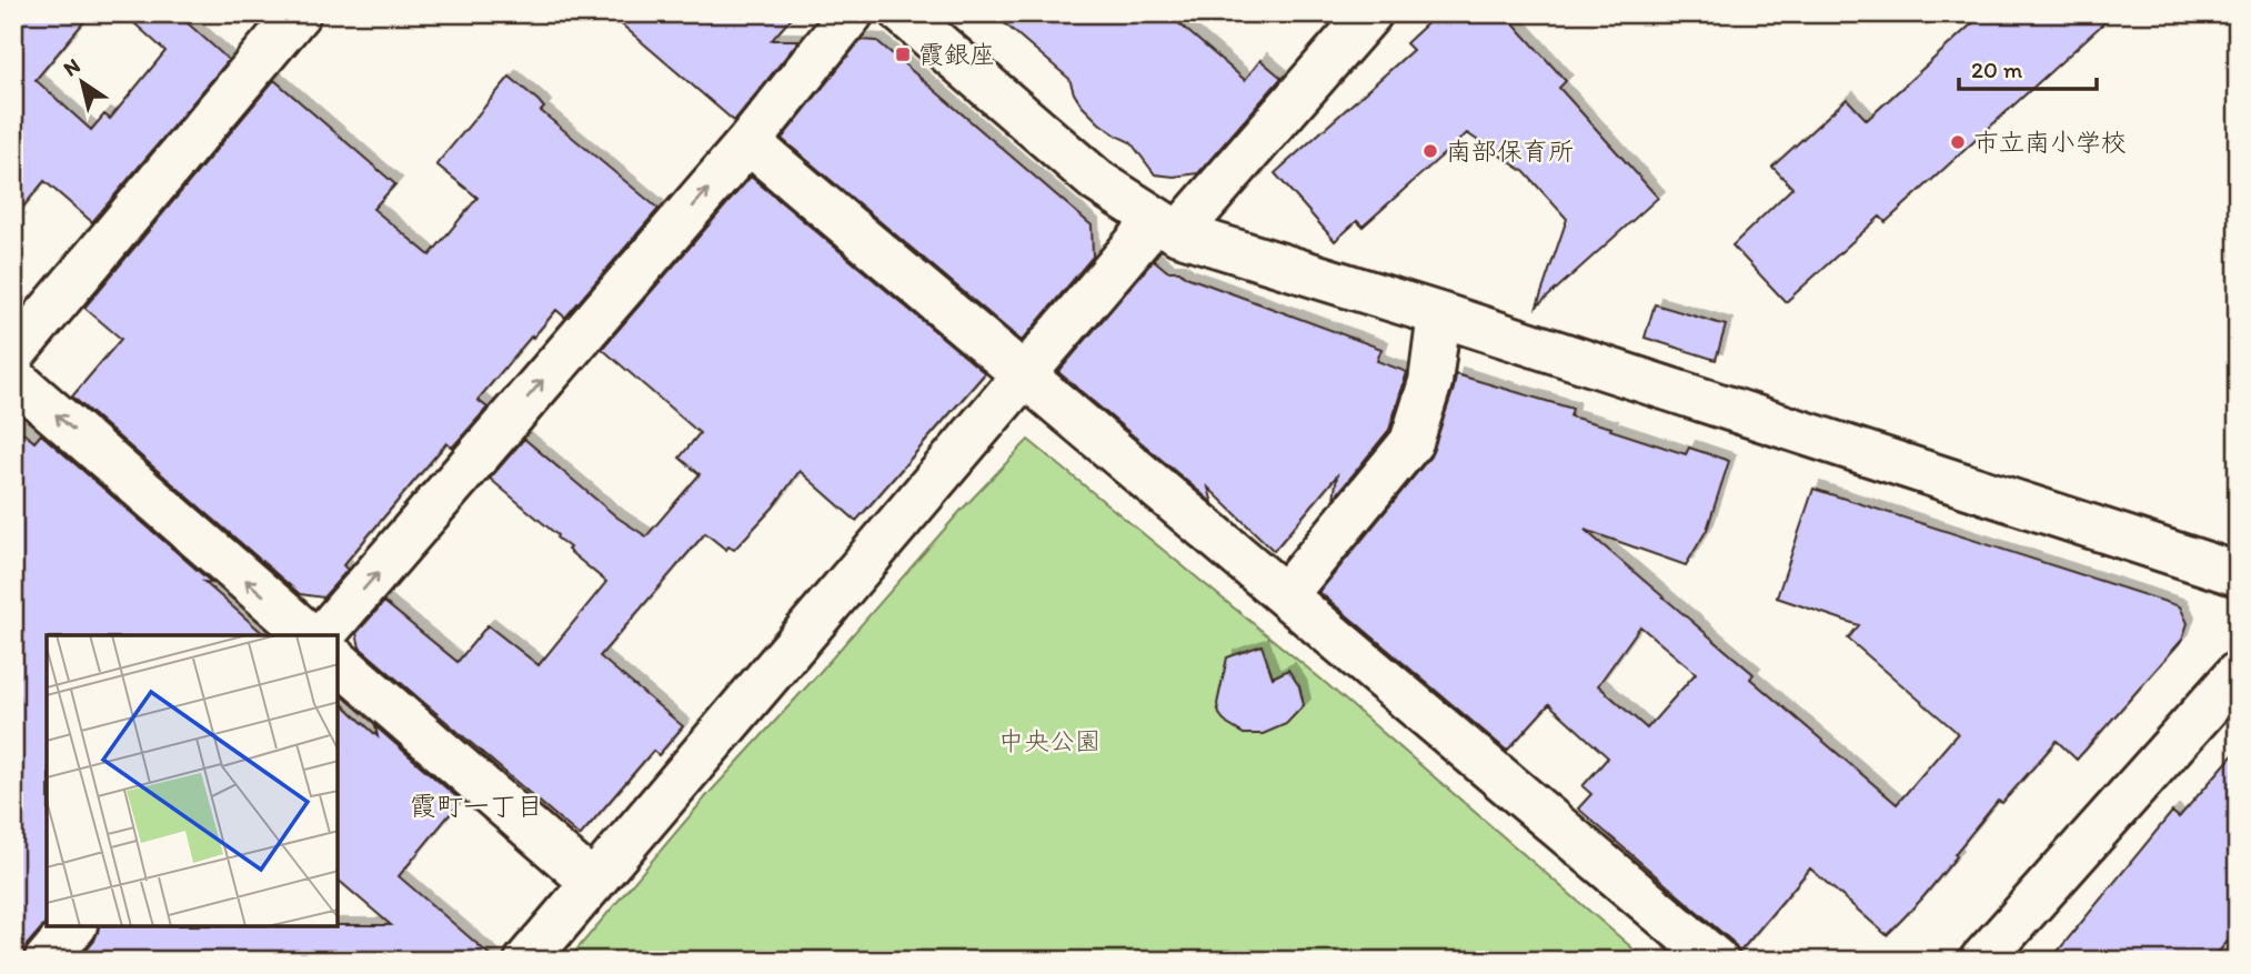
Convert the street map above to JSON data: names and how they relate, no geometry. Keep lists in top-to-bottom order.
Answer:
{
  "districts": ["霞町一丁目"],
  "parks": ["中央公園"],
  "places": {
    "transit": ["霞銀座"],
    "other": ["市立南小学校", "南部保育所"]
  },
  "scale_bar": "20 m",
  "north": "top left"
}
